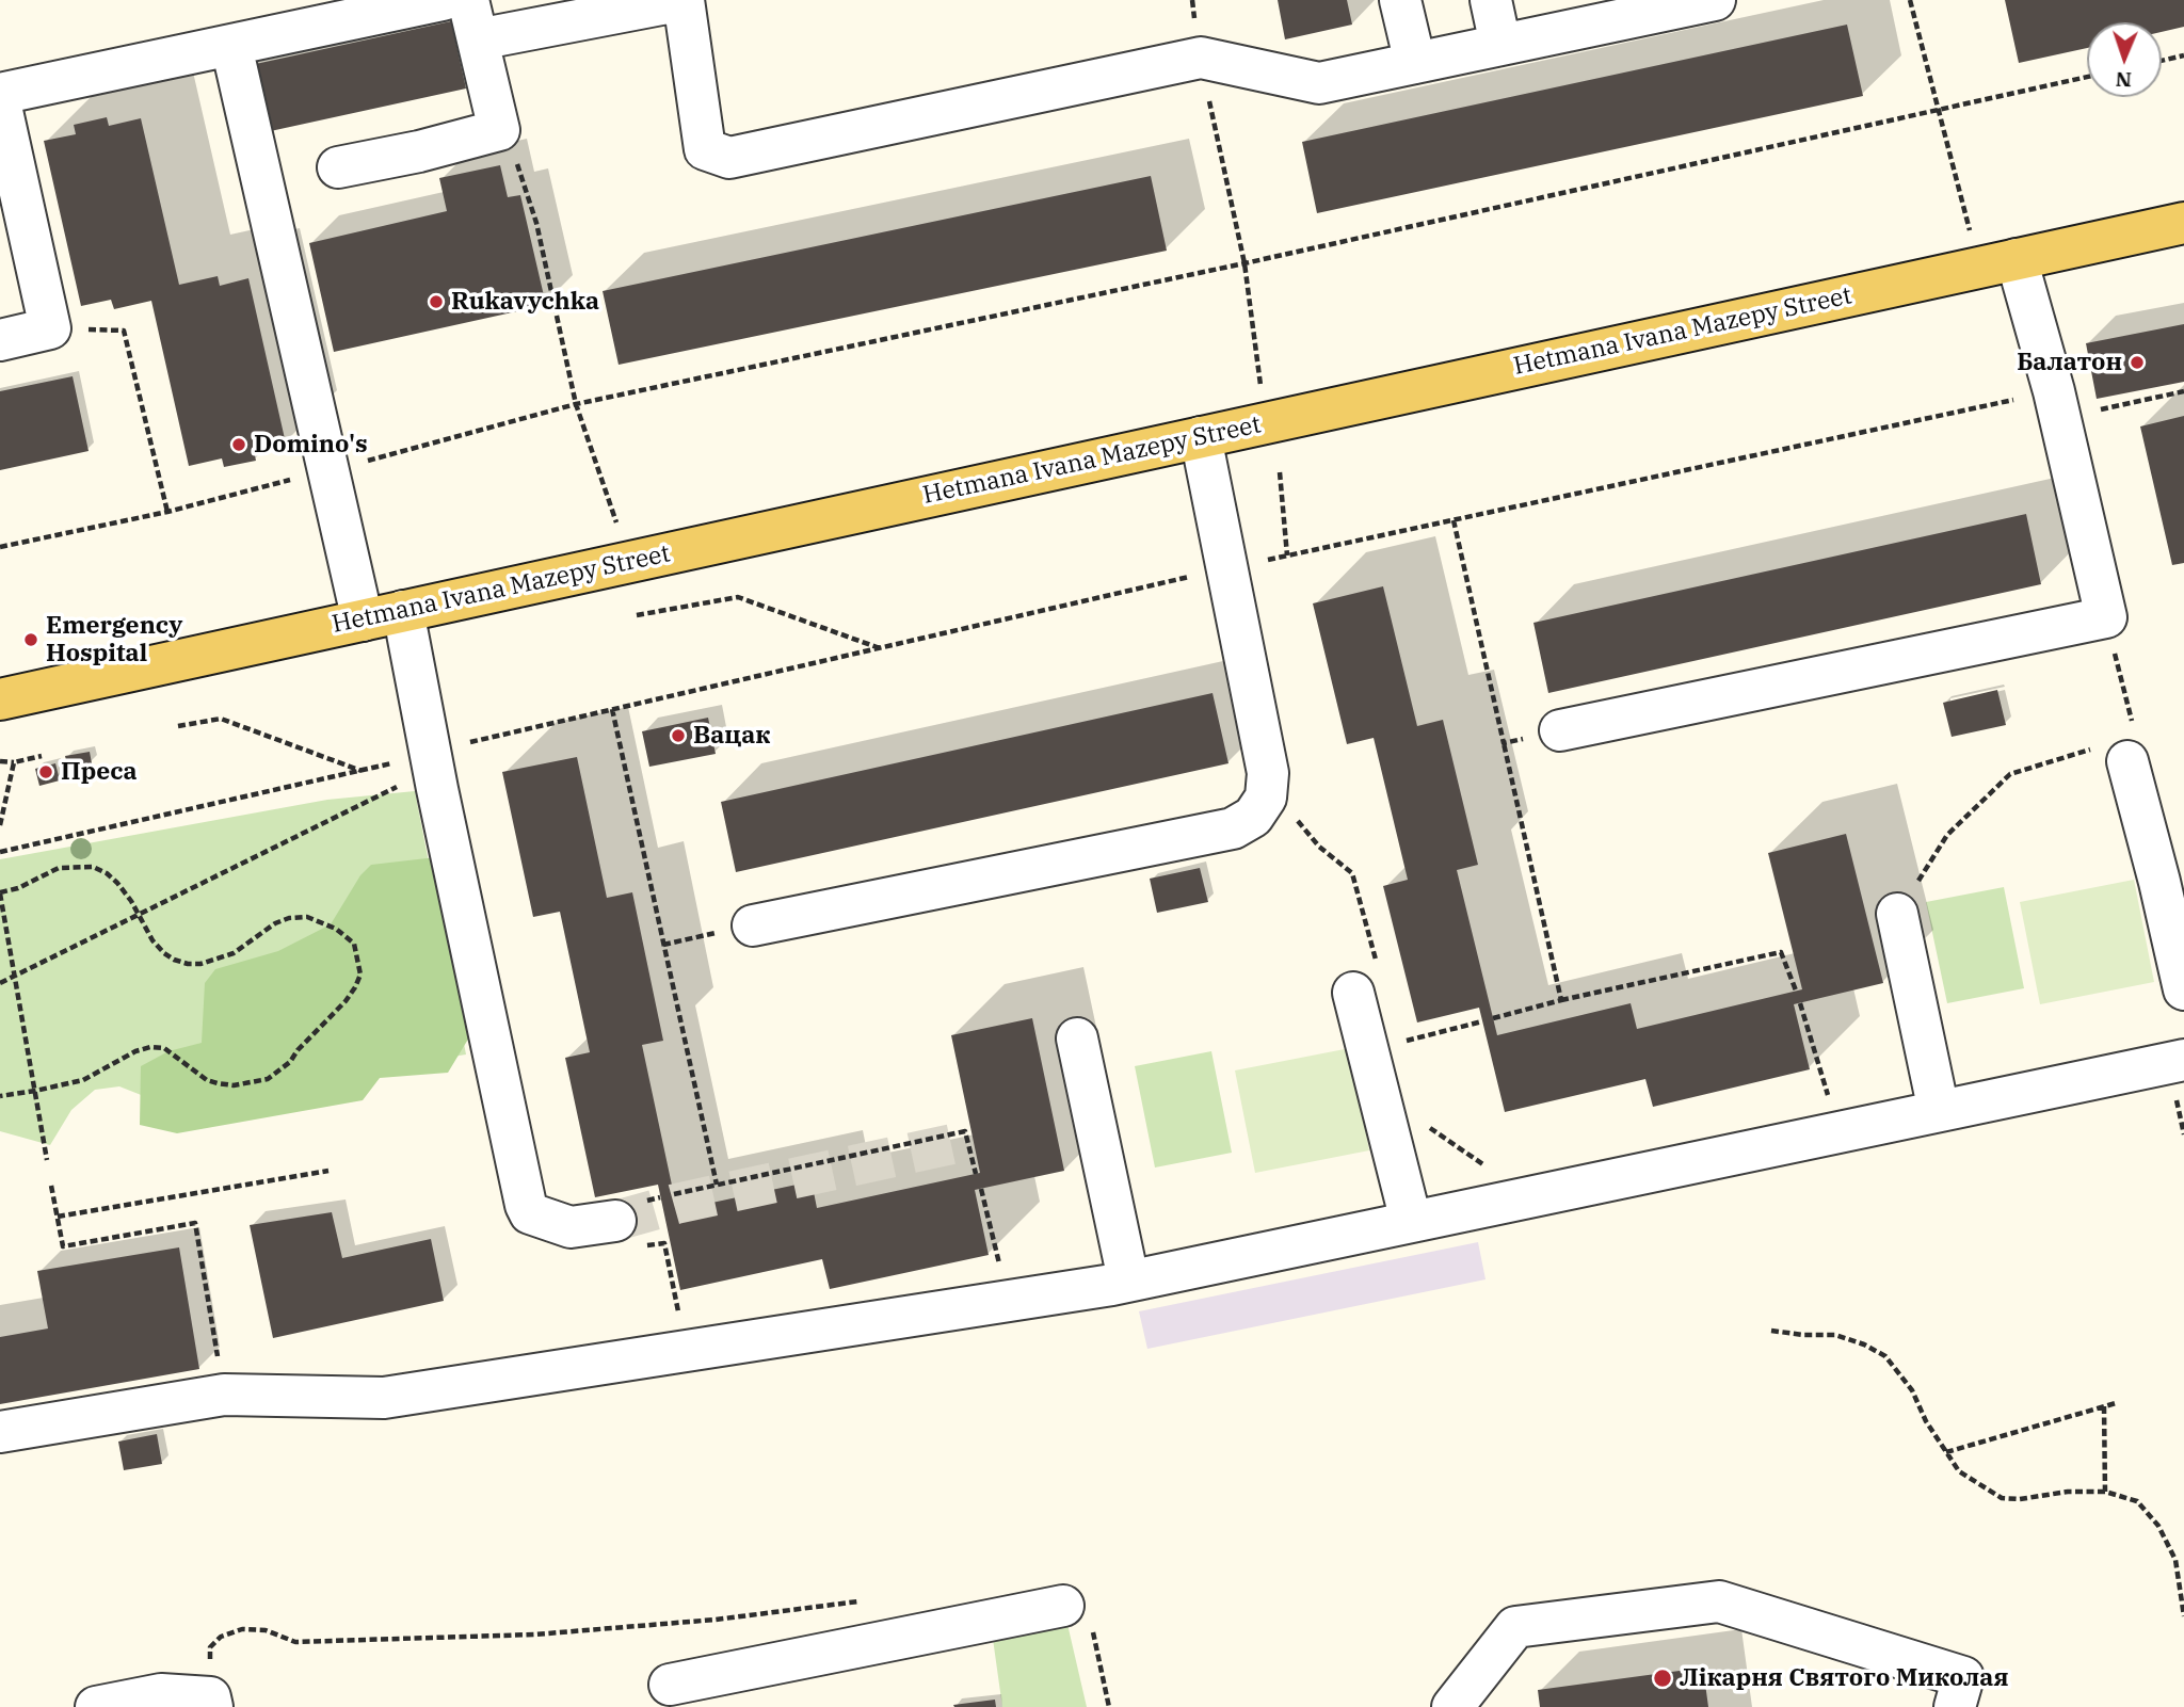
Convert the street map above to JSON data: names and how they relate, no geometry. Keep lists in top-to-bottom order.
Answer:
{
  "streets": {
    "main road": ["Hetmana Ivana Mazepy Street"]
  },
  "places": [
    "Rukavychka",
    "Балатон",
    "Domino's",
    "Emergency Hospital",
    "Вацак",
    "Преса",
    "Лікарня Святого Миколая"
  ],
  "north": "bottom"
}
